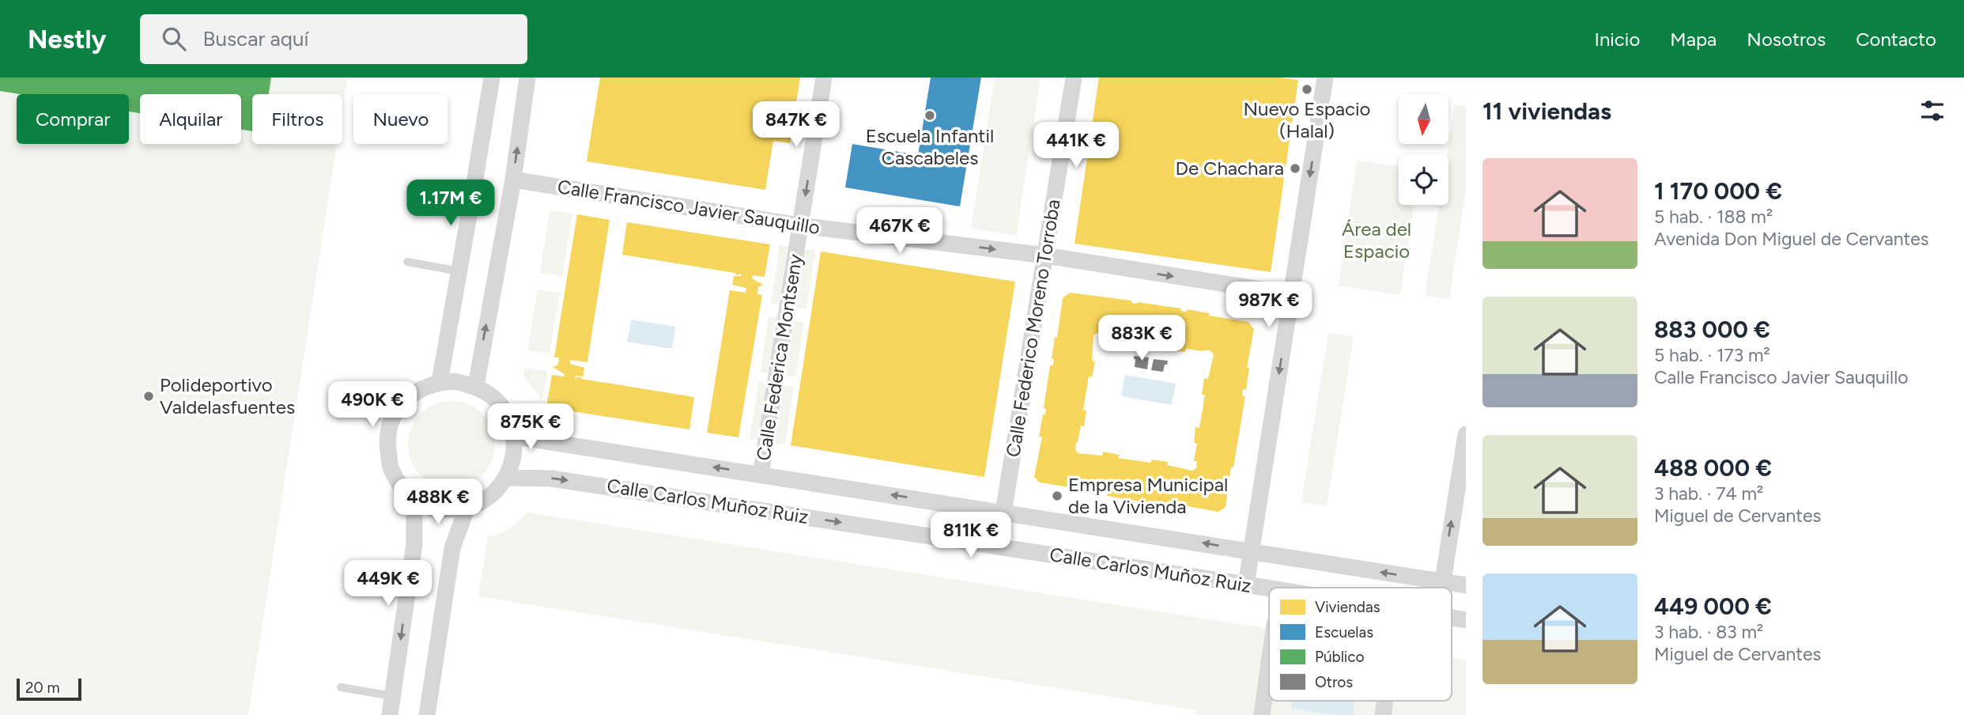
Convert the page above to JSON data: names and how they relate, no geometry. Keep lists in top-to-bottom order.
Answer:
{
  "streets": {
    "street": [
      "Calle Francisco Javier Sauquillo",
      "Calle Federico Moreno Torroba",
      "Calle Federica Montseny",
      "Calle Carlos Muñoz Ruiz"
    ]
  },
  "crossings": [
    ["Calle Francisco Javier Sauquillo", "Calle Federico Moreno Torroba"],
    ["Calle Francisco Javier Sauquillo", "Calle Federica Montseny"],
    ["Calle Federico Moreno Torroba", "Calle Carlos Muñoz Ruiz"],
    ["Calle Federica Montseny", "Calle Carlos Muñoz Ruiz"]
  ],
  "one_way": ["Calle Francisco Javier Sauquillo", "Calle Federica Montseny"],
  "parks": ["Área del Espacio"],
  "places": [
    "Nuevo Espacio (Halal)",
    "Escuela Infantil Cascabeles",
    "De Chachara",
    "Polideportivo Valdelasfuentes",
    "Empresa Municipal de la Vivienda"
  ],
  "legend": [
    "Viviendas",
    "Escuelas",
    "Público",
    "Otros"
  ],
  "scale_bar": "20 m",
  "north": "bottom",
  "page": {
    "header": "Nestly",
    "search": "Buscar aquí",
    "nav": [
      "Inicio",
      "Mapa",
      "Nosotros",
      "Contacto"
    ],
    "heading": "11 viviendas",
    "chip": [
      "Comprar",
      "Alquilar",
      "Filtros",
      "Nuevo"
    ],
    "price": [
      "847K €",
      "441K €",
      "1.17M €",
      "467K €",
      "987K €",
      "883K €",
      "490K €",
      "875K €",
      "488K €",
      "811K €",
      "449K €"
    ],
    "list": [
      {
        "name": "1 170 000 €",
        "note": "5 hab. · 188 m² · Avenida Don Miguel de Cervantes"
      },
      {
        "name": "883 000 €",
        "note": "5 hab. · 173 m² · Calle Francisco Javier Sauquillo"
      },
      {
        "name": "488 000 €",
        "note": "3 hab. · 74 m² · Miguel de Cervantes"
      },
      {
        "name": "449 000 €",
        "note": "3 hab. · 83 m² · Miguel de Cervantes"
      }
    ],
    "scale": "20 m"
  }
}
